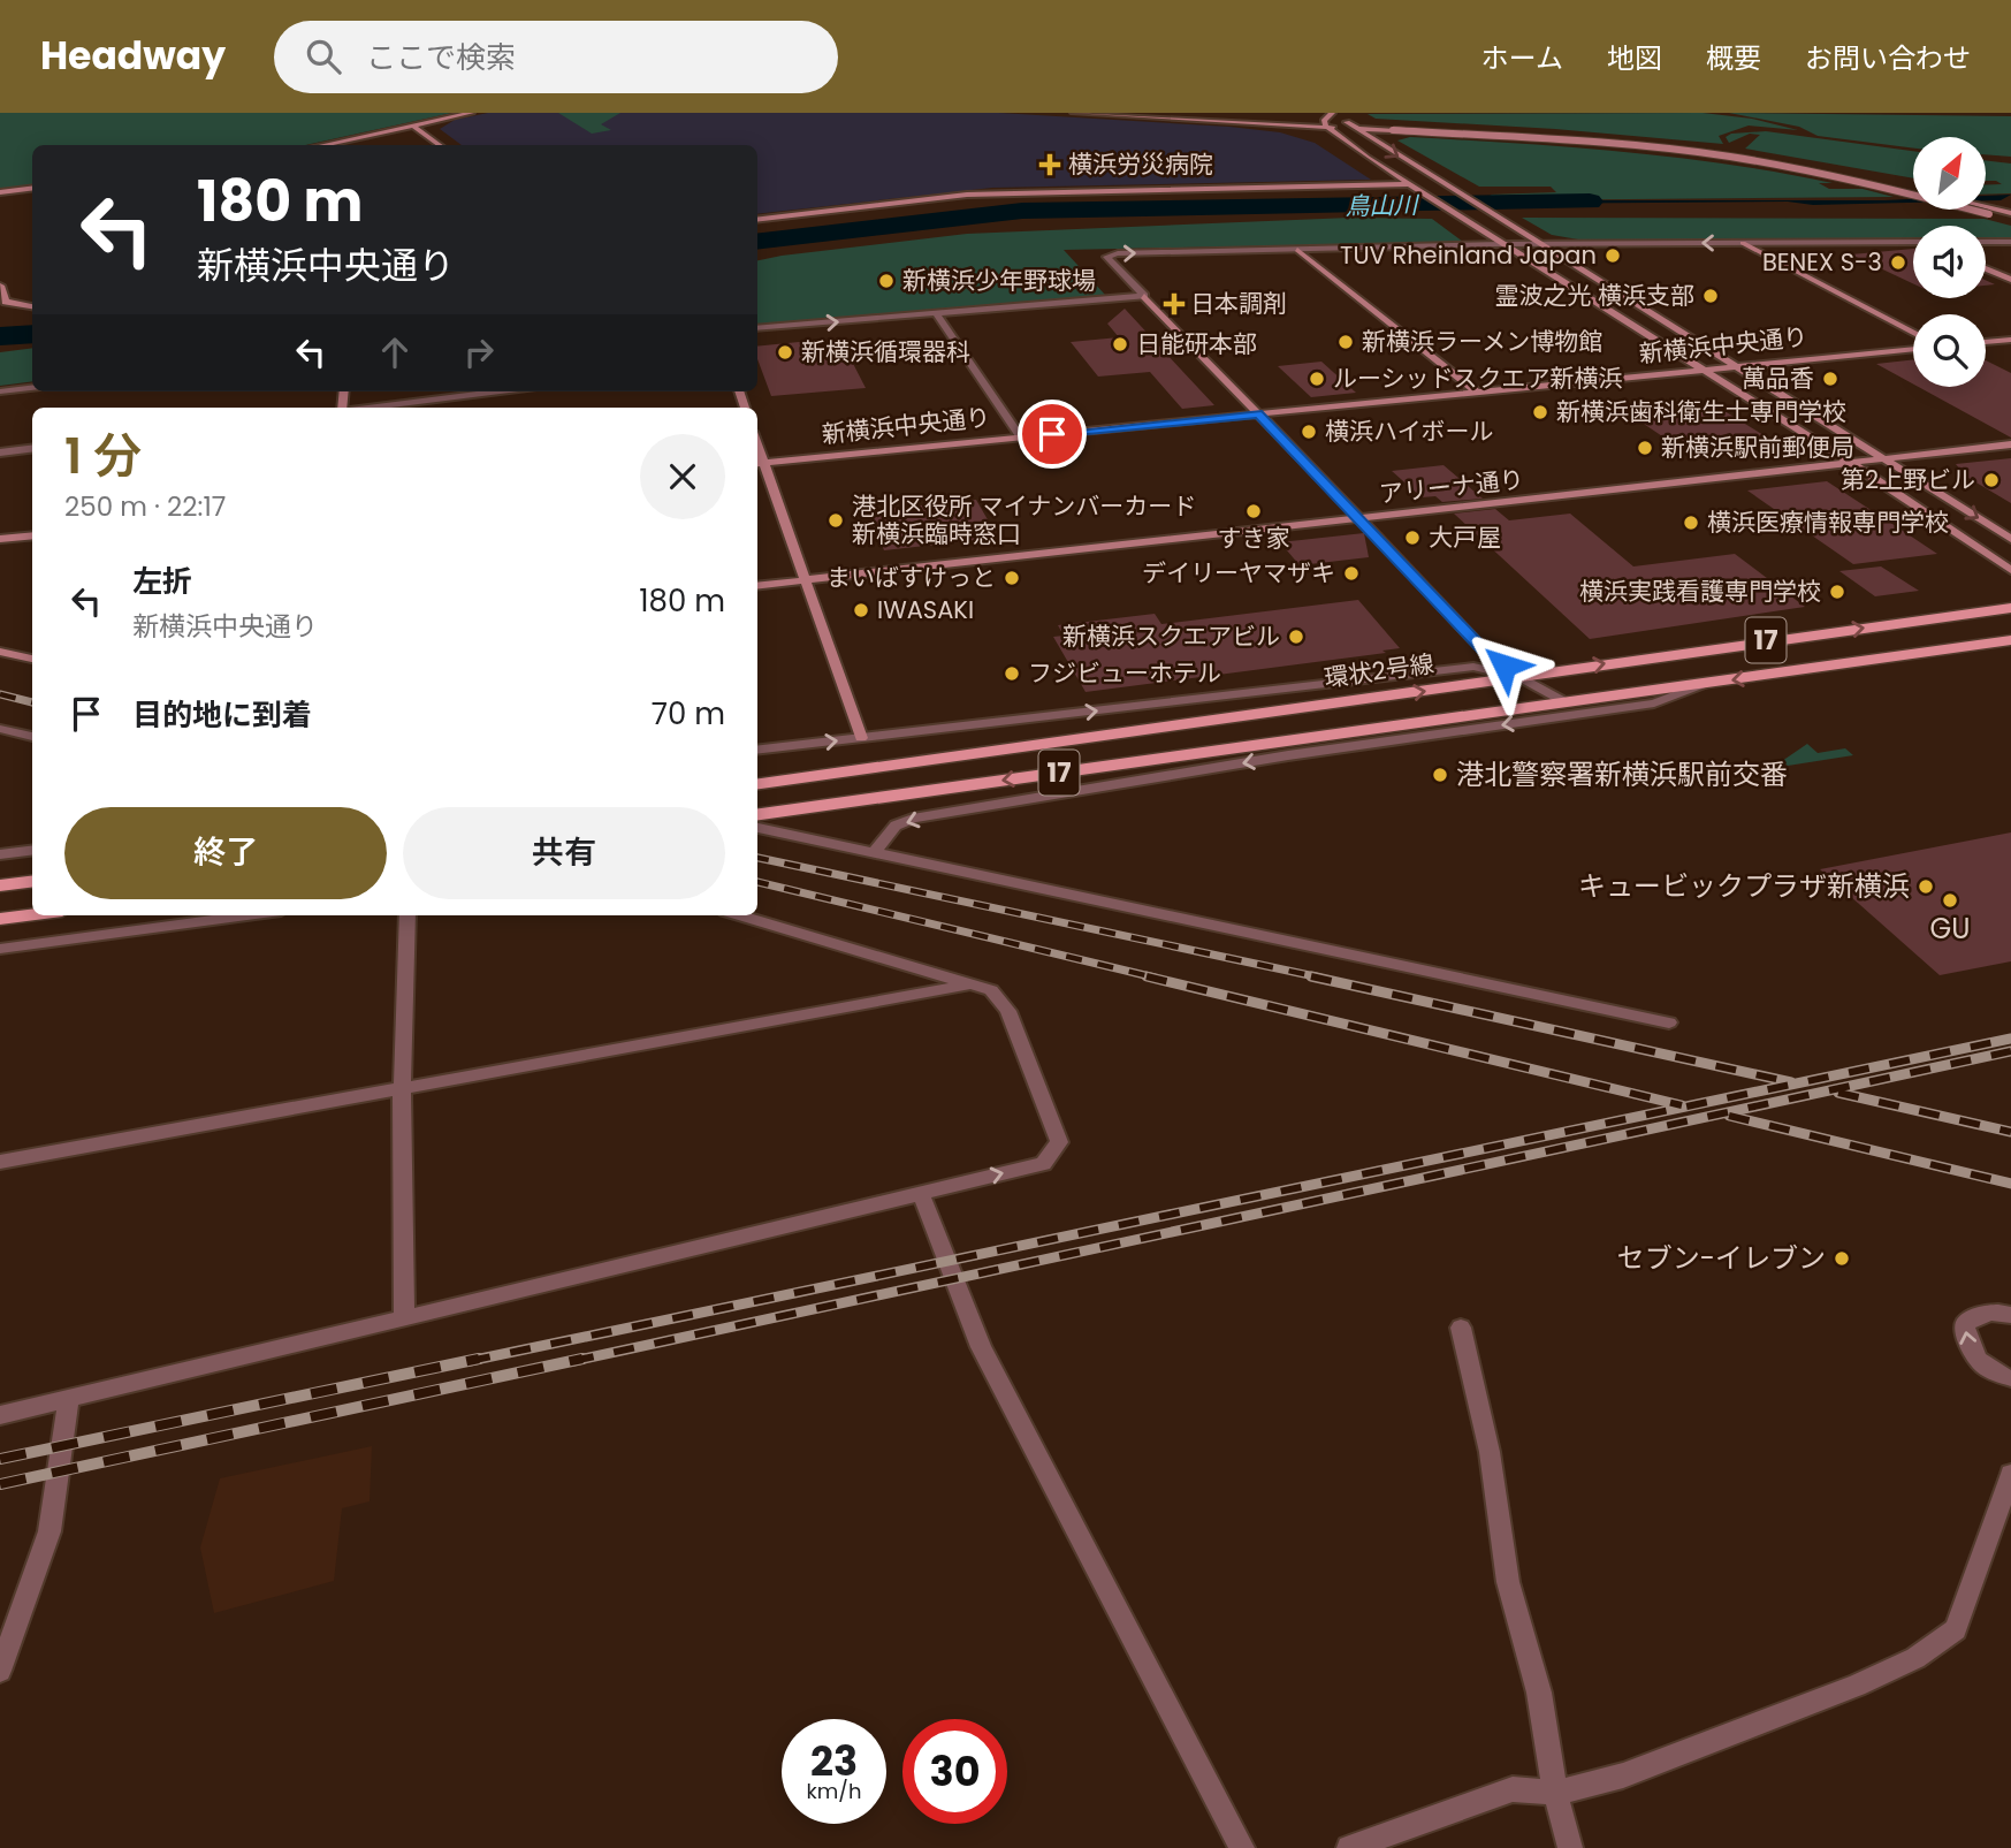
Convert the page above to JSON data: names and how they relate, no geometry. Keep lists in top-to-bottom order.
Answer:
{
  "streets": {
    "main road": ["17", "環状2号線"],
    "street": ["新横浜中央通り", "アリーナ通り"]
  },
  "water": ["鳥山川"],
  "places": {
    "health": ["横浜労災病院", "日本調剤"],
    "other": [
      "TUV Rheinland Japan",
      "BENEX S-3",
      "新横浜少年野球場",
      "霊波之光 横浜支部",
      "新横浜ラーメン博物館",
      "日能研本部",
      "新横浜循環器科",
      "ルーシッドスクエア新横浜",
      "萬品香",
      "新横浜歯科衛生士専門学校",
      "横浜ハイボール",
      "新横浜駅前郵便局",
      "第2上野ビル",
      "すき家",
      "港北区役所 マイナンバーカード 新横浜臨時窓口",
      "横浜医療情報専門学校",
      "大戸屋",
      "デイリーヤマザキ",
      "まいばすけっと",
      "横浜実践看護専門学校",
      "IWASAKI",
      "新横浜スクエアビル",
      "フジビューホテル",
      "港北警察署新横浜駅前交番",
      "キュービックプラザ新横浜",
      "GU",
      "セブン-イレブン"
    ]
  },
  "north": "top right",
  "page": {
    "header": "Headway",
    "search": "ここで検索",
    "nav": [
      "ホーム",
      "地図",
      "概要",
      "お問い合わせ"
    ],
    "turn": ["180 m", "新横浜中央通り"],
    "heading": ["1 分", "250 m · 22:17"],
    "list": [
      {
        "name": "左折",
        "note": "新横浜中央通り",
        "value": "180 m"
      },
      {
        "name": "目的地に到着",
        "value": "70 m"
      }
    ],
    "buttons": ["終了", "共有"],
    "speed": "23 km/h",
    "limit": "30"
  }
}
